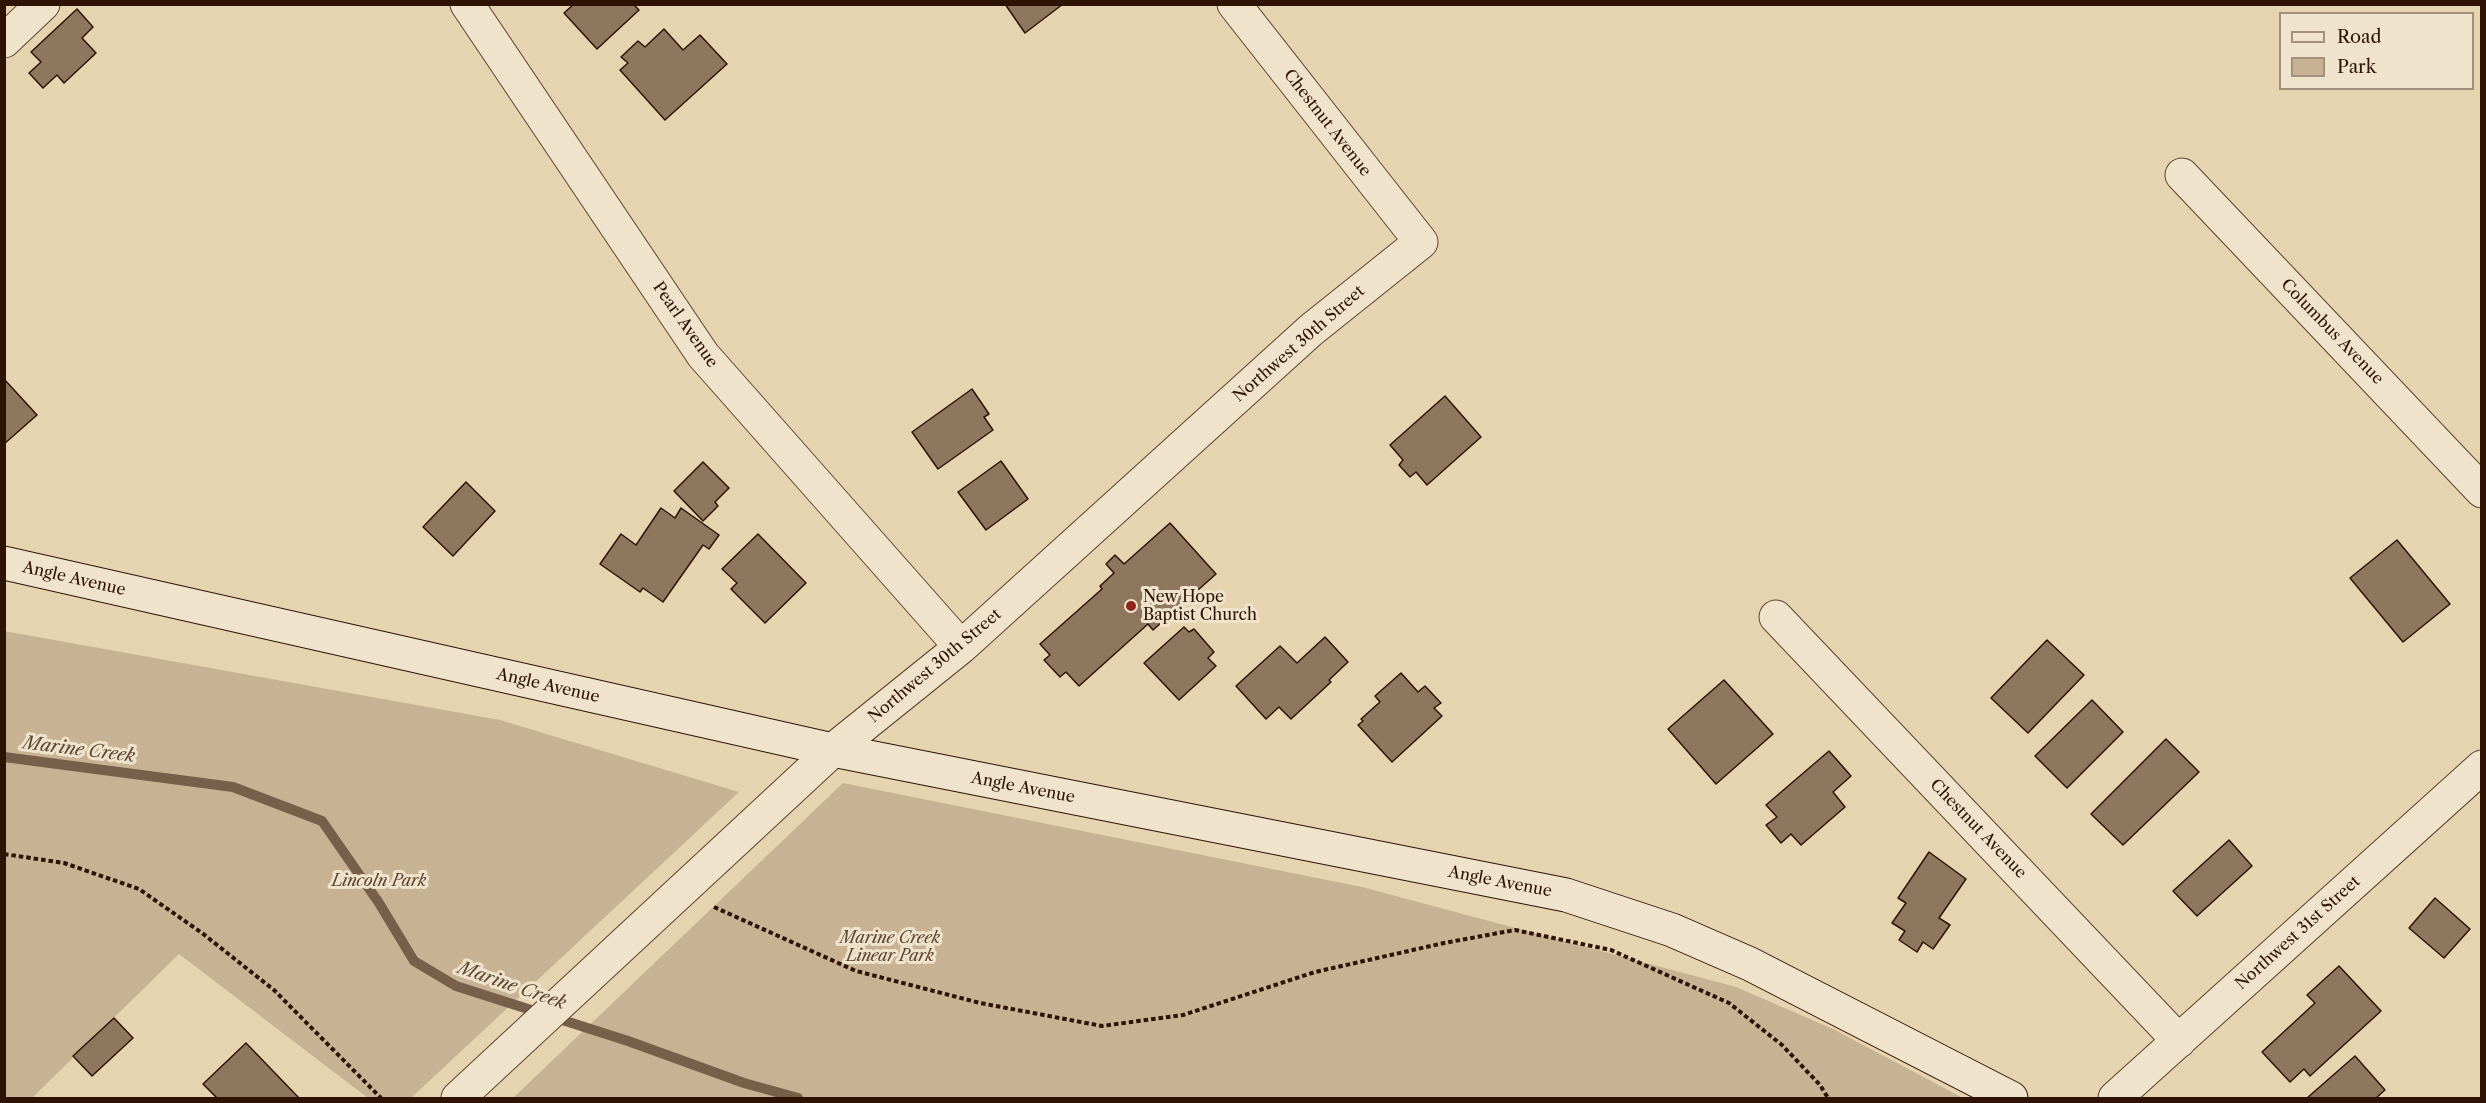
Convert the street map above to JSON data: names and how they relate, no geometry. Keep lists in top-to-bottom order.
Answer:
{
  "streets": {
    "street": [
      "Chestnut Avenue",
      "Pearl Avenue",
      "Columbus Avenue",
      "Northwest 30th Street",
      "Angle Avenue",
      "Northwest 31st Street"
    ]
  },
  "crossings": [
    ["Chestnut Avenue", "Northwest 30th Street"],
    ["Chestnut Avenue", "Northwest 31st Street"],
    ["Pearl Avenue", "Northwest 30th Street"],
    ["Northwest 30th Street", "Angle Avenue"]
  ],
  "water": ["Marine Creek"],
  "parks": ["Lincoln Park", "Marine Creek Linear Park"],
  "places": ["New Hope Baptist Church"],
  "legend": ["Road", "Park"]
}
